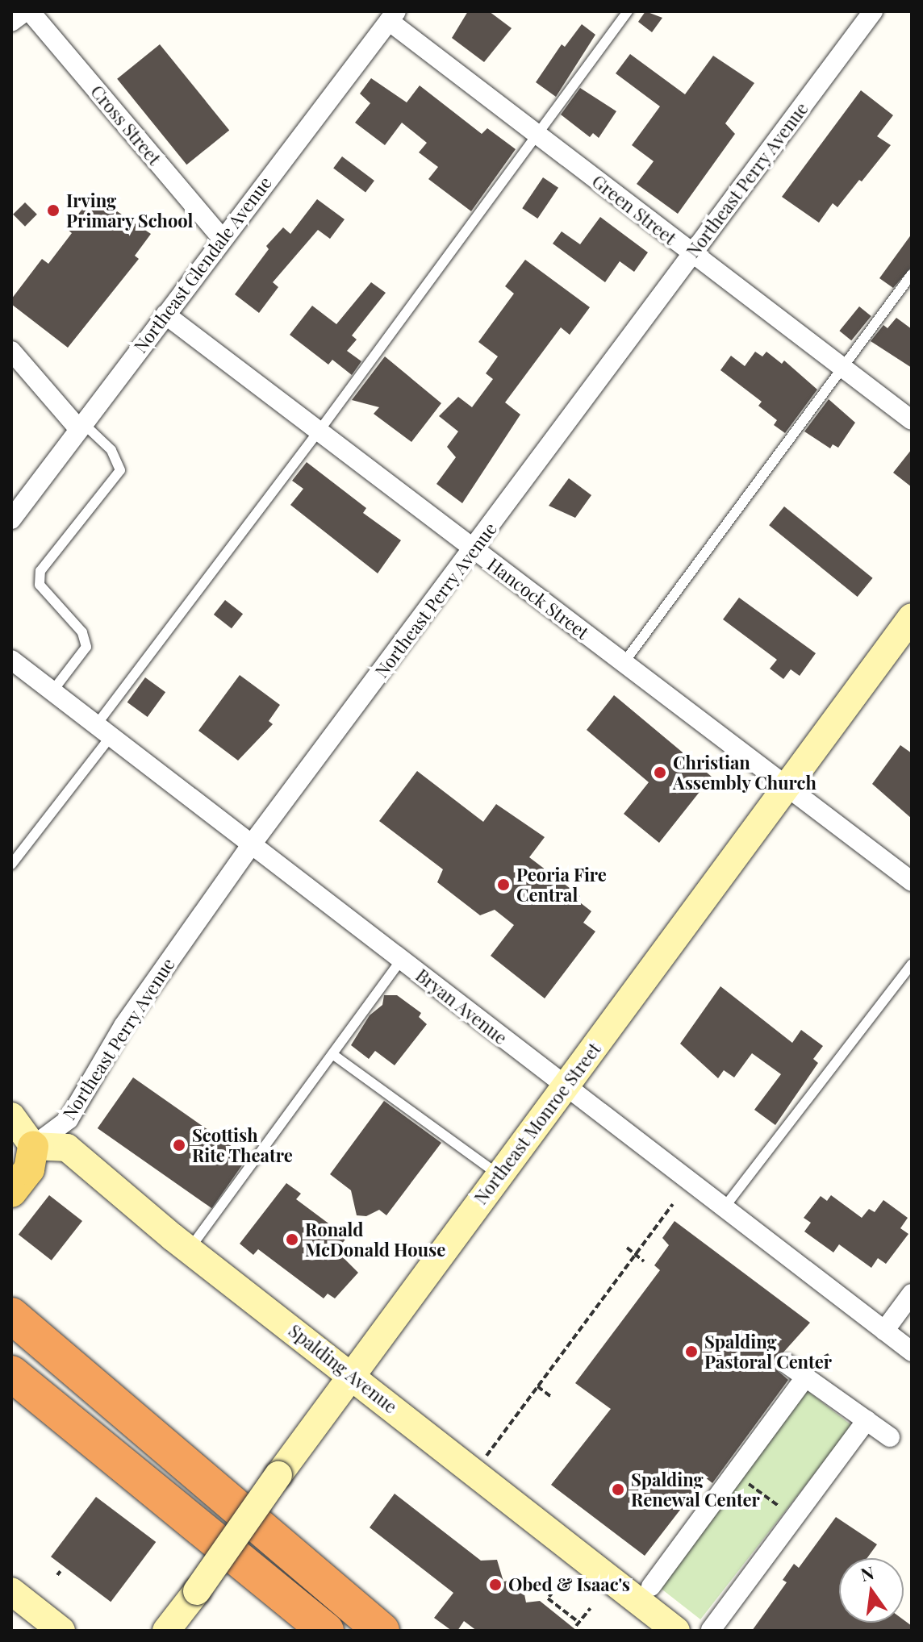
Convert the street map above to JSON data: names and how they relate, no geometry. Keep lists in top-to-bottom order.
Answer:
{
  "streets": {
    "street": [
      "Cross Street",
      "Northeast Perry Avenue",
      "Green Street",
      "Northeast Glendale Avenue",
      "Hancock Street",
      "Bryan Avenue",
      "Northeast Monroe Street",
      "Spalding Avenue"
    ]
  },
  "crossings": [
    ["Cross Street", "Northeast Glendale Avenue"],
    ["Northeast Perry Avenue", "Green Street"],
    ["Northeast Perry Avenue", "Hancock Street"],
    ["Northeast Perry Avenue", "Bryan Avenue"],
    ["Northeast Perry Avenue", "Spalding Avenue"],
    ["Green Street", "Northeast Glendale Avenue"],
    ["Northeast Glendale Avenue", "Hancock Street"],
    ["Hancock Street", "Northeast Monroe Street"],
    ["Bryan Avenue", "Northeast Monroe Street"],
    ["Northeast Monroe Street", "Spalding Avenue"]
  ],
  "places": [
    "Irving Primary School",
    "Christian Assembly Church",
    "Peoria Fire Central",
    "Scottish Rite Theatre",
    "Ronald McDonald House",
    "Spalding Pastoral Center",
    "Spalding Renewal Center",
    "Obed & Isaac's"
  ],
  "north": "top"
}
